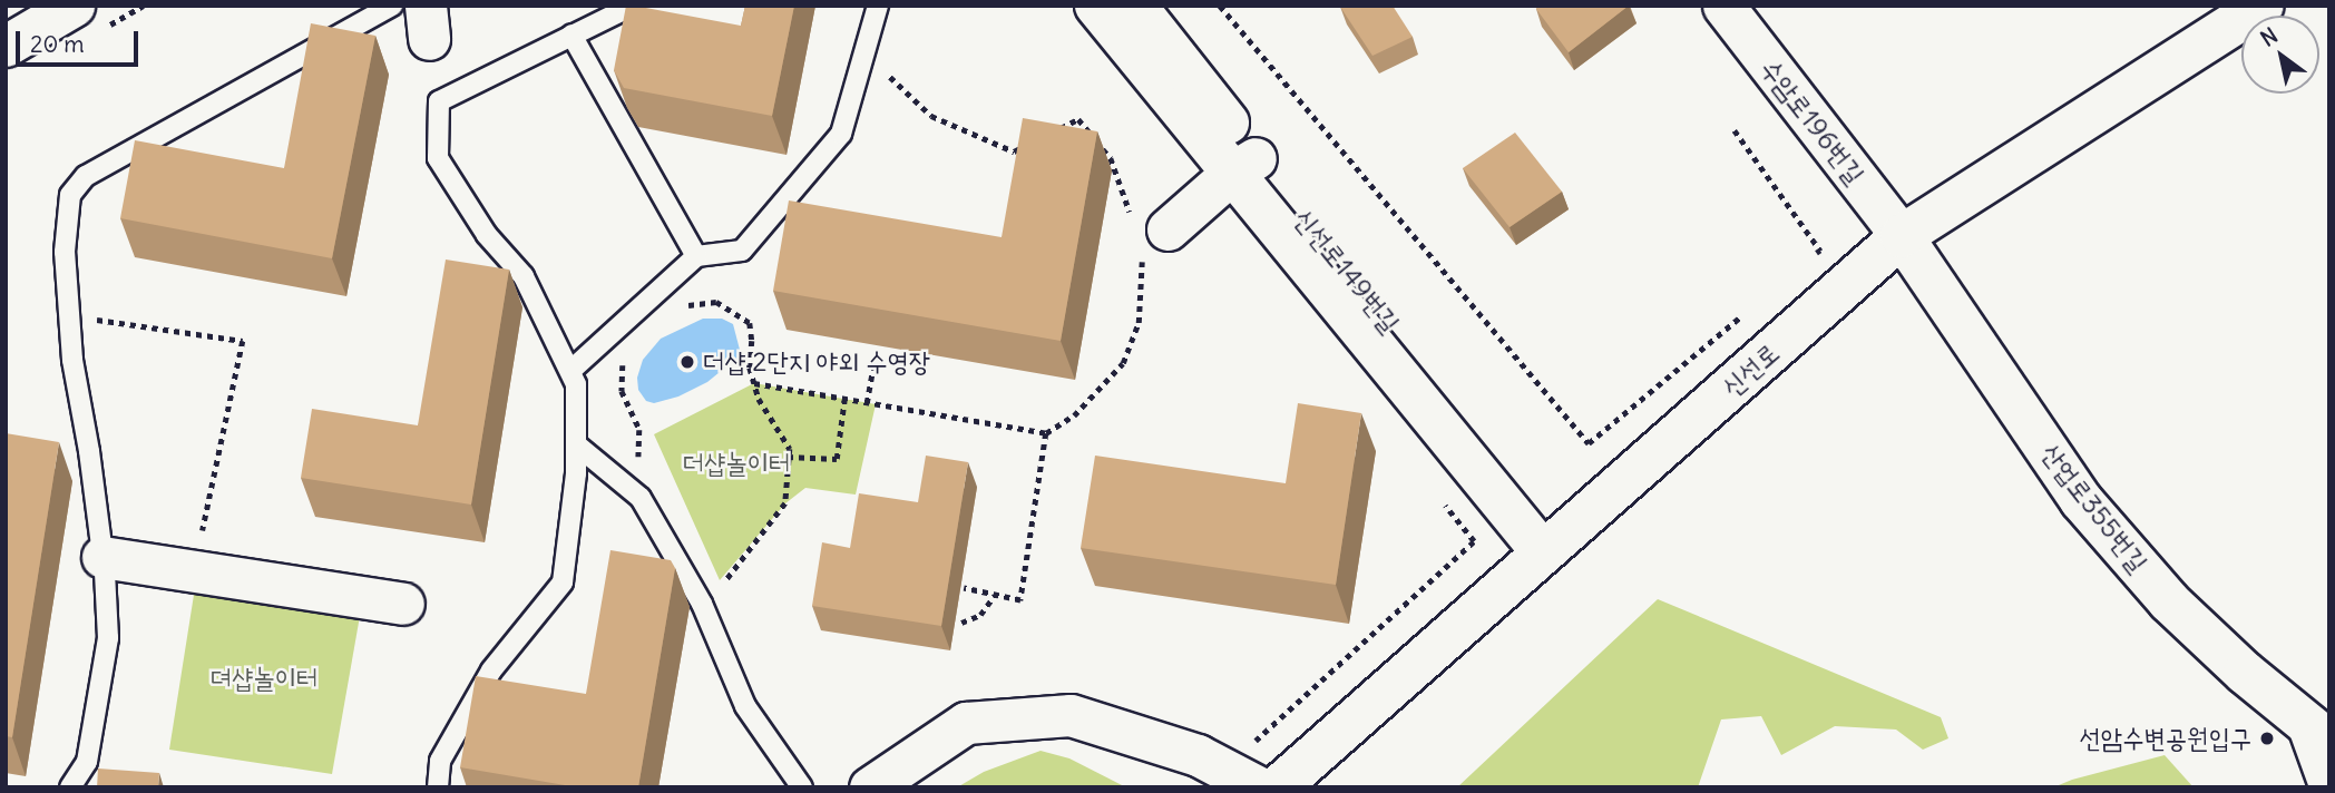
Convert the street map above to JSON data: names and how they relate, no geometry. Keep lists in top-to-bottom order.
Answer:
{
  "streets": {
    "street": [
      "수암로196번길",
      "신선로149번길",
      "신선로",
      "산업로355번길"
    ]
  },
  "crossings": [
    ["수암로196번길", "신선로"],
    ["수암로196번길", "산업로355번길"],
    ["신선로149번길", "신선로"],
    ["신선로", "산업로355번길"]
  ],
  "parks": ["더샵놀이터", "뎌샵놀이터"],
  "places": ["더샵 2단지 야외 수영장", "선암수변공원입구"],
  "scale_bar": "20 m",
  "north": "top left"
}
